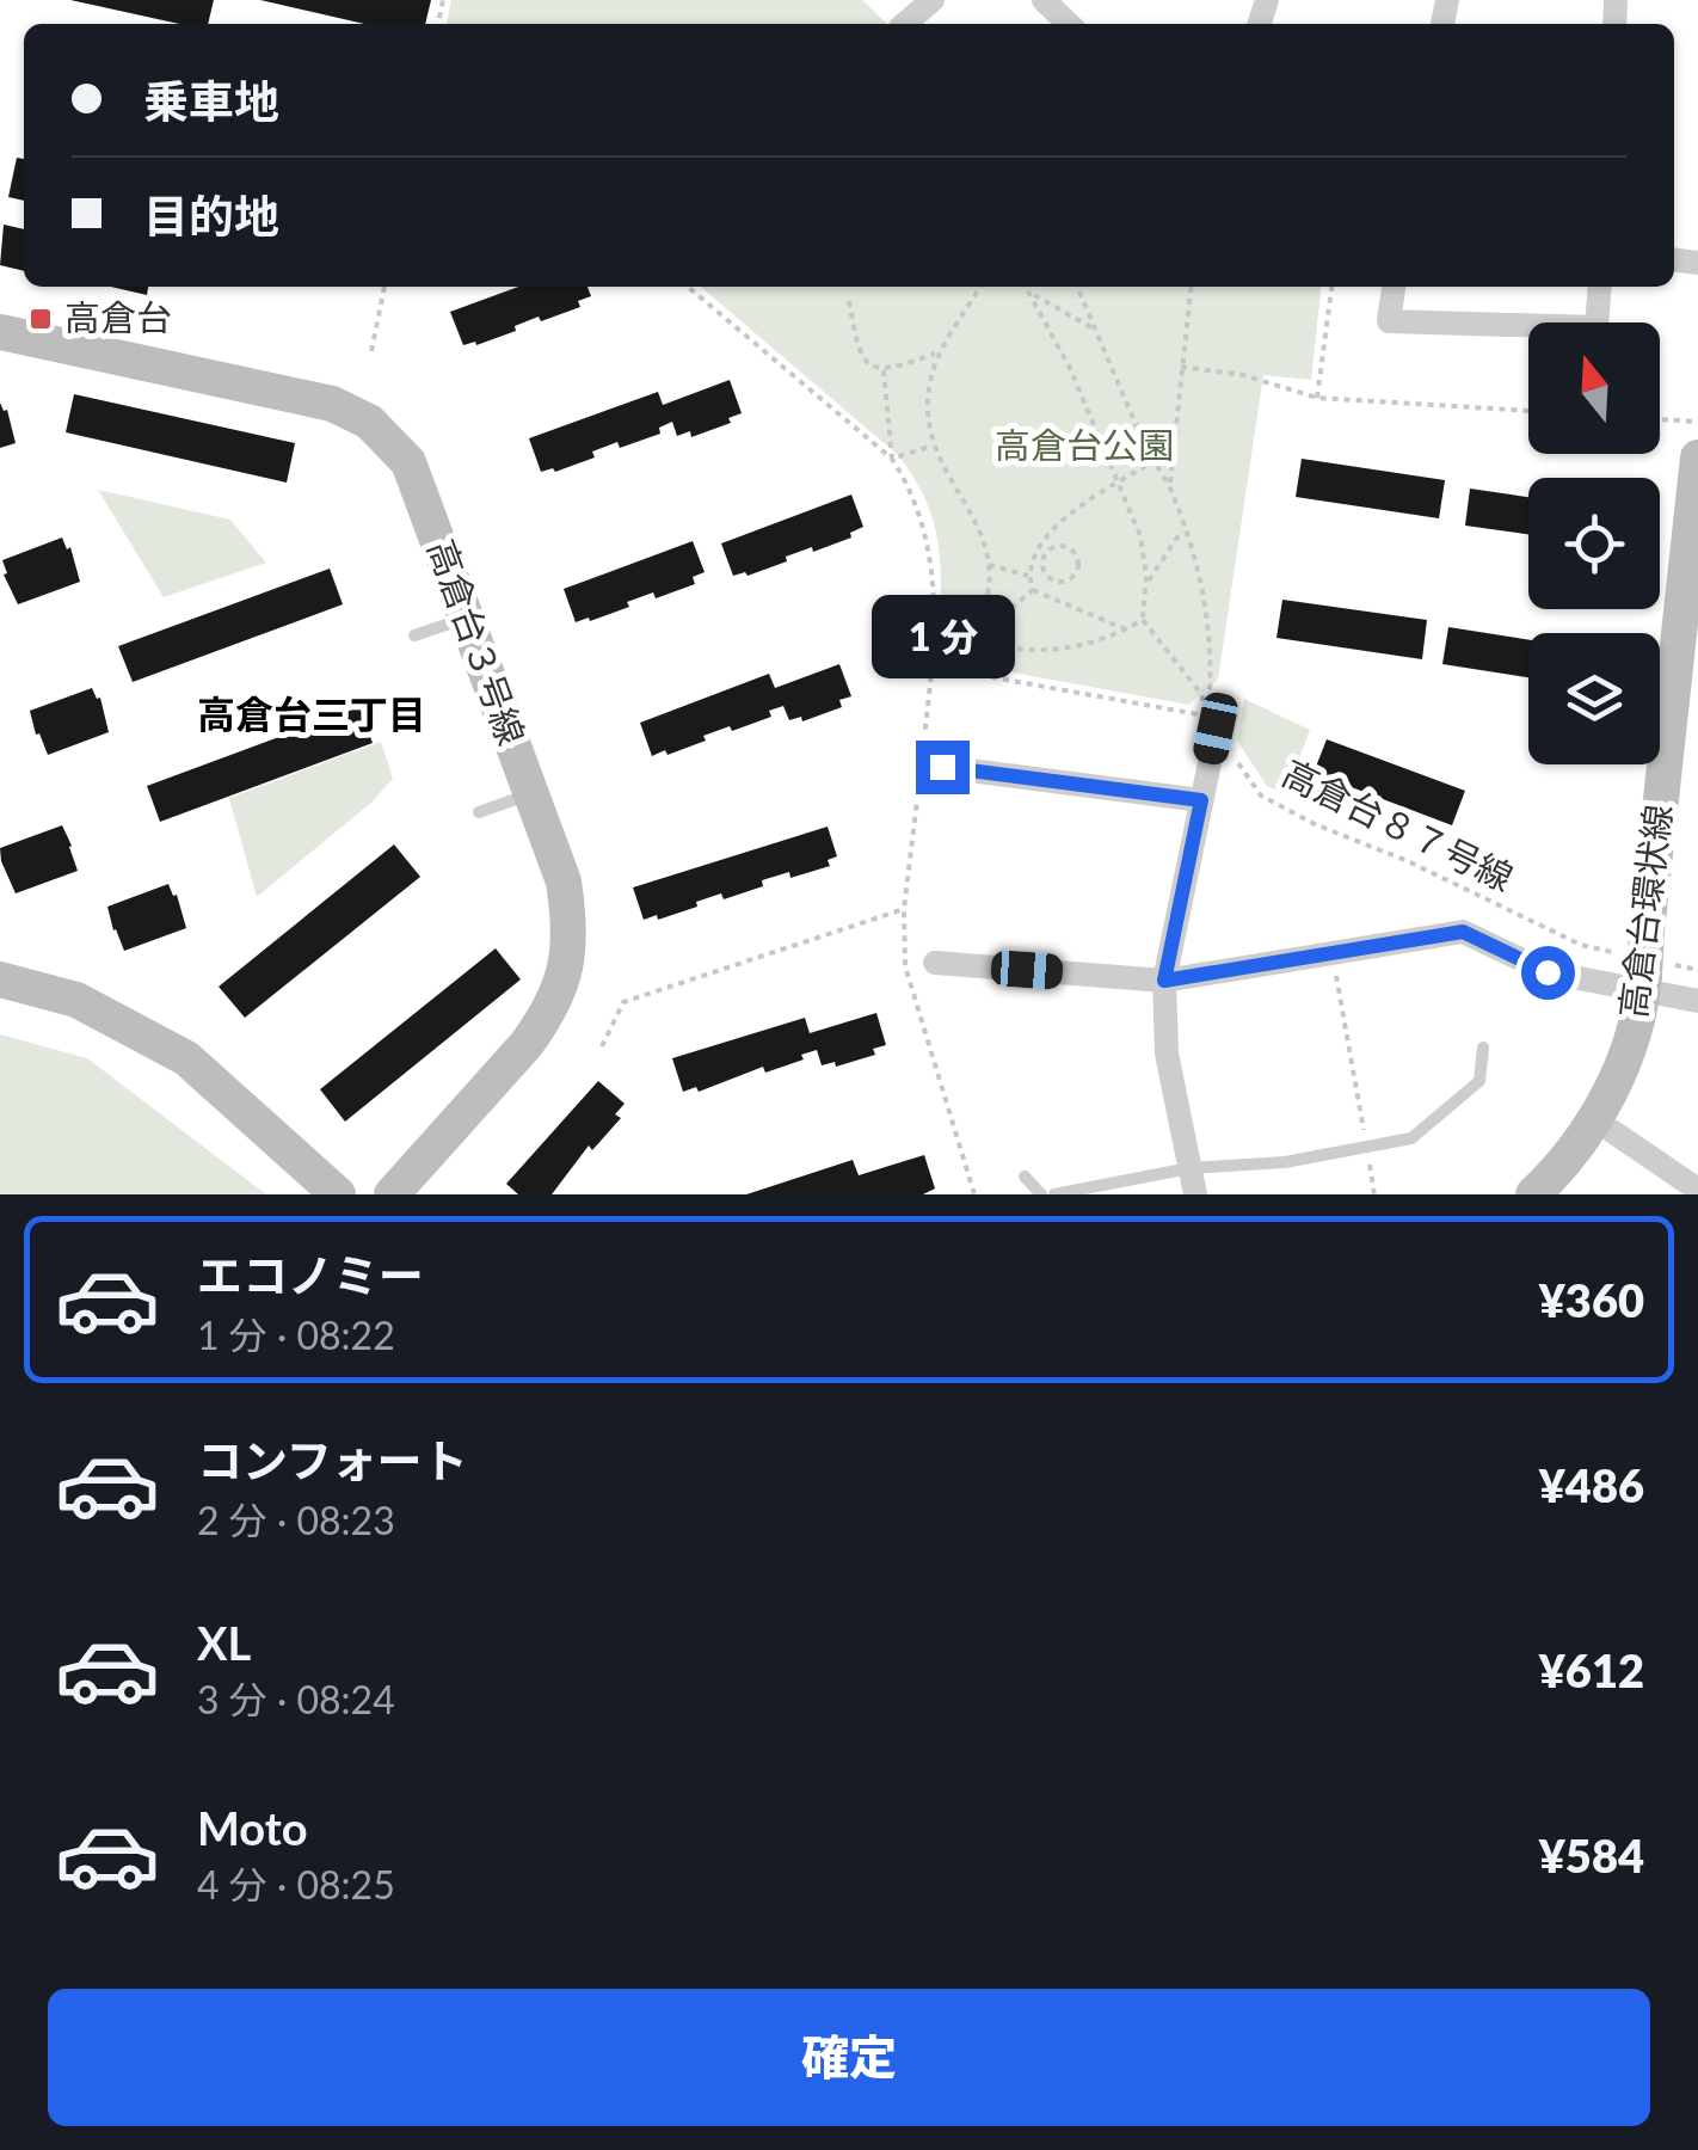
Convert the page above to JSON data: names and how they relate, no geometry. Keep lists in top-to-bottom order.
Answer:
{
  "streets": {
    "street": ["高倉台３号線", "高倉台環状線"],
    "path": ["高倉台８７号線"]
  },
  "crossings": [
    ["高倉台８７号線", "高倉台環状線"]
  ],
  "districts": ["高倉台三丁目"],
  "parks": ["高倉台公園"],
  "places": {
    "transit": ["高倉台"]
  },
  "north": "top",
  "page": {
    "banner": ["乗車地", "目的地"],
    "bubble": "1 分",
    "list": [
      {
        "name": "エコノミー",
        "note": "1 分 · 08:22",
        "value": "¥360"
      },
      {
        "name": "コンフォート",
        "note": "2 分 · 08:23",
        "value": "¥486"
      },
      {
        "name": "XL",
        "note": "3 分 · 08:24",
        "value": "¥612"
      },
      {
        "name": "Moto",
        "note": "4 分 · 08:25",
        "value": "¥584"
      }
    ],
    "buttons": "確定"
  }
}
